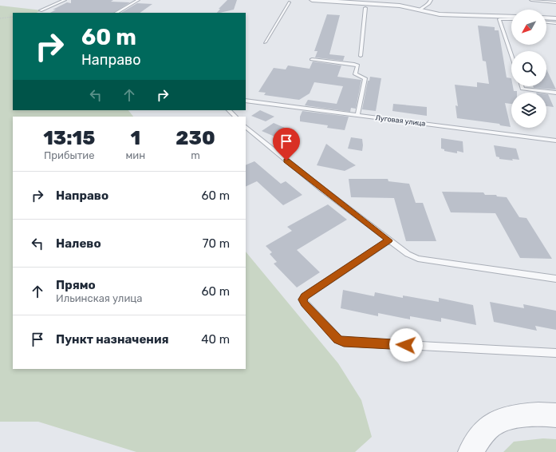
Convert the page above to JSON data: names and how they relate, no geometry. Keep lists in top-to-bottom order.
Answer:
{
  "streets": {
    "lane": ["Луговая улица"]
  },
  "north": "bottom left",
  "page": {
    "turn": ["60 m", "Направо"],
    "eta": [
      "13:15",
      "Прибытие",
      "1",
      "мин",
      "230",
      "m"
    ],
    "list": [
      {
        "name": "Направо",
        "value": "60 m"
      },
      {
        "name": "Налево",
        "value": "70 m"
      },
      {
        "name": "Прямо",
        "note": "Ильинская улица",
        "value": "60 m"
      },
      {
        "name": "Пункт назначения",
        "value": "40 m"
      }
    ]
  }
}
